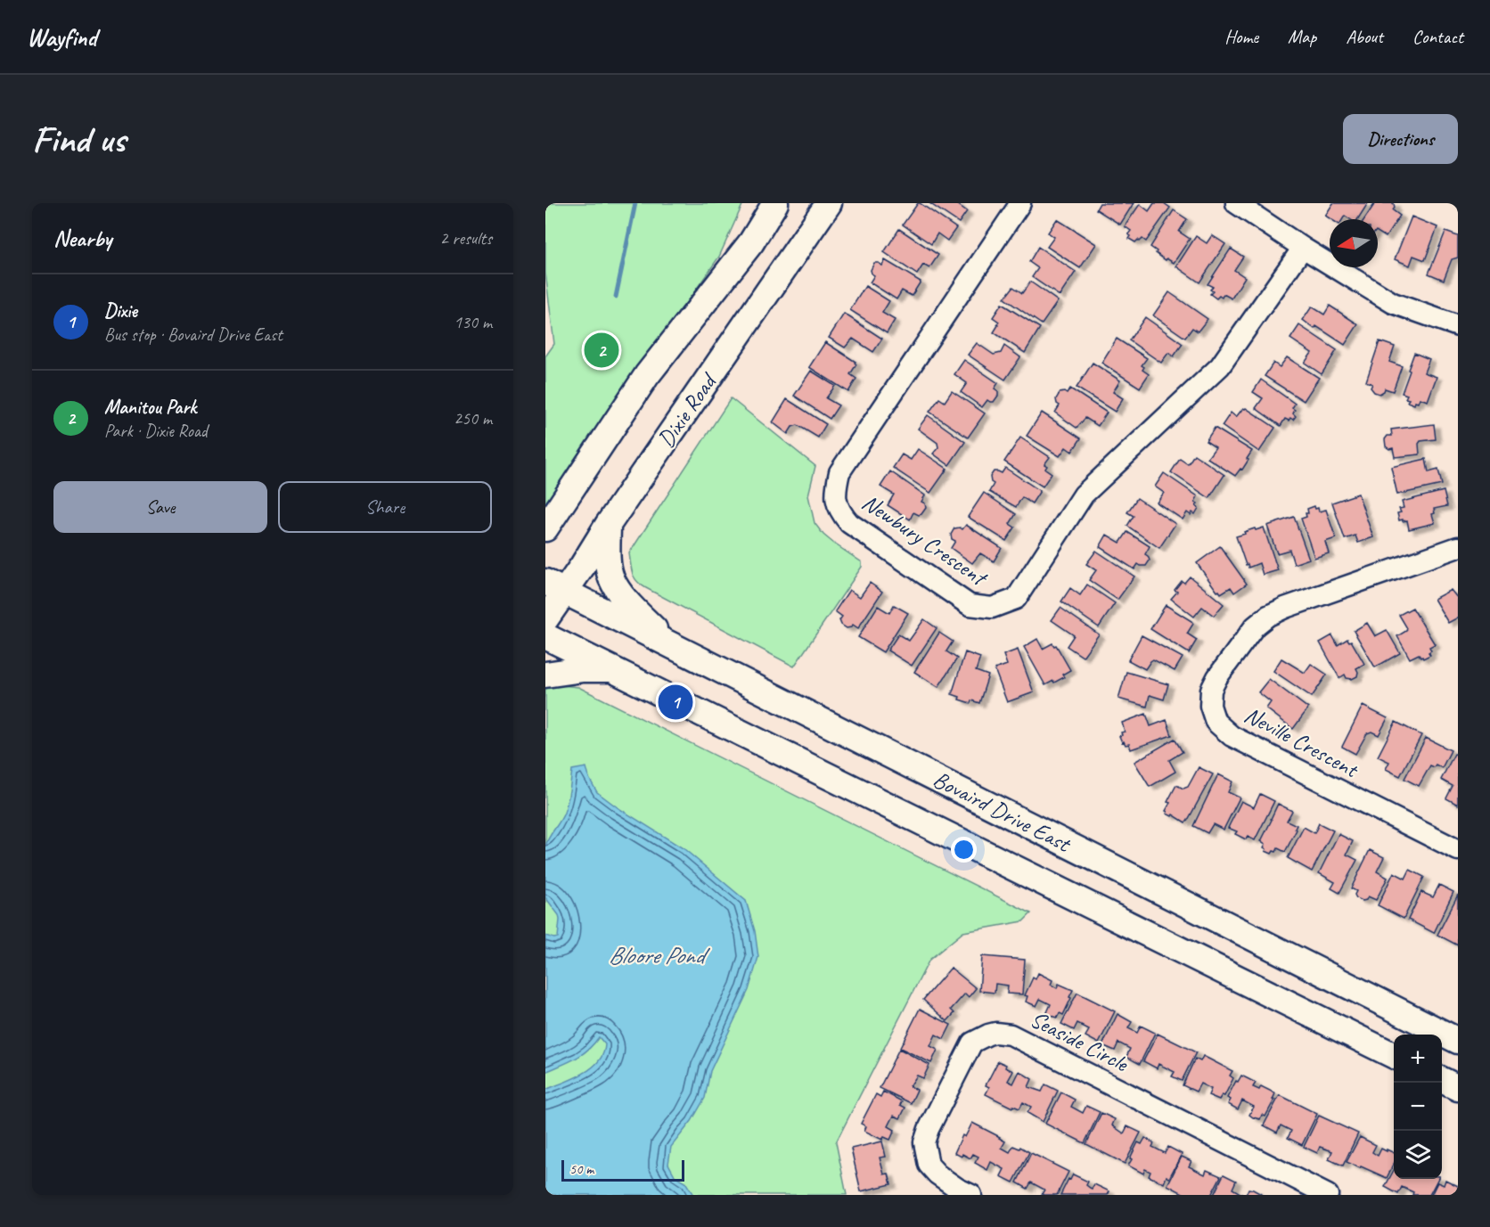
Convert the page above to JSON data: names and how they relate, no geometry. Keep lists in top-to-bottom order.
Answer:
{
  "streets": {
    "main road": ["Dixie Road", "Bovaird Drive East"],
    "street": ["Newbury Crescent", "Neville Crescent", "Seaside Circle"]
  },
  "crossings": [
    ["Dixie Road", "Bovaird Drive East"]
  ],
  "water": ["Bloore Pond"],
  "scale_bar": "50 m",
  "north": "left",
  "page": {
    "header": "Wayfind",
    "nav": [
      "Home",
      "Map",
      "About",
      "Contact"
    ],
    "buttons": [
      "Directions",
      ["Save", "Share"]
    ],
    "title": "Find us",
    "heading": ["Nearby", "2 results"],
    "list": [
      {
        "mark": "1",
        "name": "Dixie",
        "note": "Bus stop · Bovaird Drive East",
        "value": "130 m"
      },
      {
        "mark": "2",
        "name": "Manitou Park",
        "note": "Park · Dixie Road",
        "value": "250 m"
      }
    ],
    "pins": ["2", "1"],
    "map_buttons": ["+", "−"],
    "scale": "50 m"
  }
}
